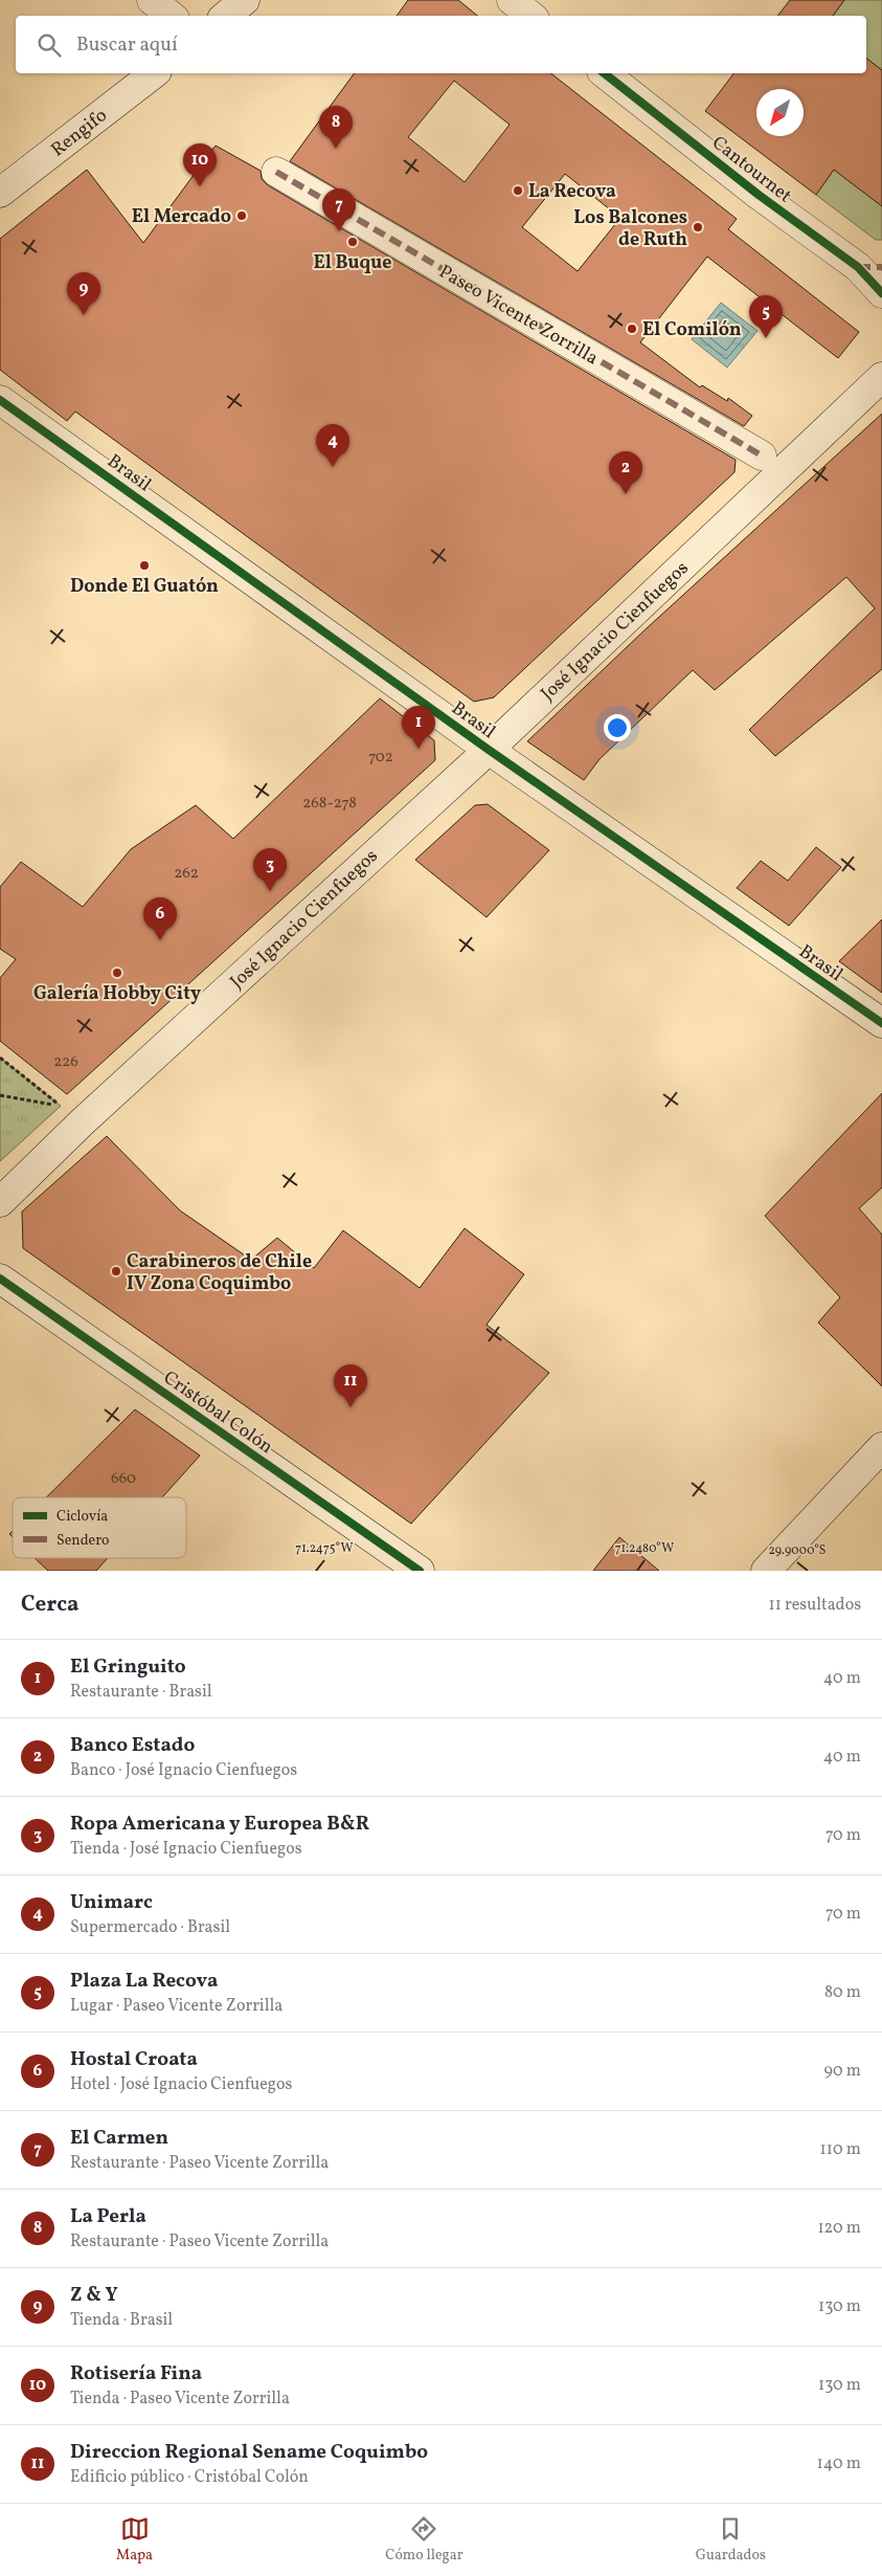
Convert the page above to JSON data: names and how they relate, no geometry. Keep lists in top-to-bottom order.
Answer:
{
  "streets": {
    "street": [
      "Rengifo",
      "Cantournet",
      "Paseo Vicente Zorrilla",
      "Brasil",
      "José Ignacio Cienfuegos",
      "Cristóbal Colón"
    ]
  },
  "crossings": [
    ["Brasil", "José Ignacio Cienfuegos"]
  ],
  "places": [
    "La Recova",
    "El Mercado",
    "Los Balcones de Ruth",
    "El Buque",
    "El Comilón",
    "Donde El Guatón",
    "Galería Hobby City",
    "Carabineros de Chile IV Zona Coquimbo"
  ],
  "house_numbers": [
    "702",
    "268-278",
    "262",
    "226",
    "660"
  ],
  "legend": ["Ciclovía", "Sendero"],
  "north": "bottom left",
  "page": {
    "search": "Buscar aquí",
    "pins": [
      "8",
      "10",
      "7",
      "9",
      "5",
      "4",
      "2",
      "1",
      "3",
      "6",
      "11"
    ],
    "heading": ["Cerca", "11 resultados"],
    "list": [
      {
        "mark": "1",
        "name": "El Gringuito",
        "note": "Restaurante · Brasil",
        "value": "40 m"
      },
      {
        "mark": "2",
        "name": "Banco Estado",
        "note": "Banco · José Ignacio Cienfuegos",
        "value": "40 m"
      },
      {
        "mark": "3",
        "name": "Ropa Americana y Europea B&R",
        "note": "Tienda · José Ignacio Cienfuegos",
        "value": "70 m"
      },
      {
        "mark": "4",
        "name": "Unimarc",
        "note": "Supermercado · Brasil",
        "value": "70 m"
      },
      {
        "mark": "5",
        "name": "Plaza La Recova",
        "note": "Lugar · Paseo Vicente Zorrilla",
        "value": "80 m"
      },
      {
        "mark": "6",
        "name": "Hostal Croata",
        "note": "Hotel · José Ignacio Cienfuegos",
        "value": "90 m"
      },
      {
        "mark": "7",
        "name": "El Carmen",
        "note": "Restaurante · Paseo Vicente Zorrilla",
        "value": "110 m"
      },
      {
        "mark": "8",
        "name": "La Perla",
        "note": "Restaurante · Paseo Vicente Zorrilla",
        "value": "120 m"
      },
      {
        "mark": "9",
        "name": "Z & Y",
        "note": "Tienda · Brasil",
        "value": "130 m"
      },
      {
        "mark": "10",
        "name": "Rotisería Fina",
        "note": "Tienda · Paseo Vicente Zorrilla",
        "value": "130 m"
      },
      {
        "mark": "11",
        "name": "Direccion Regional Sename Coquimbo",
        "note": "Edificio público · Cristóbal Colón",
        "value": "140 m"
      }
    ],
    "nav": ["Mapa", "Cómo llegar", "Guardados"]
  },
  "coordinates": ["71.2475°W", "71.2480°W", "29.9000°S"]
}
